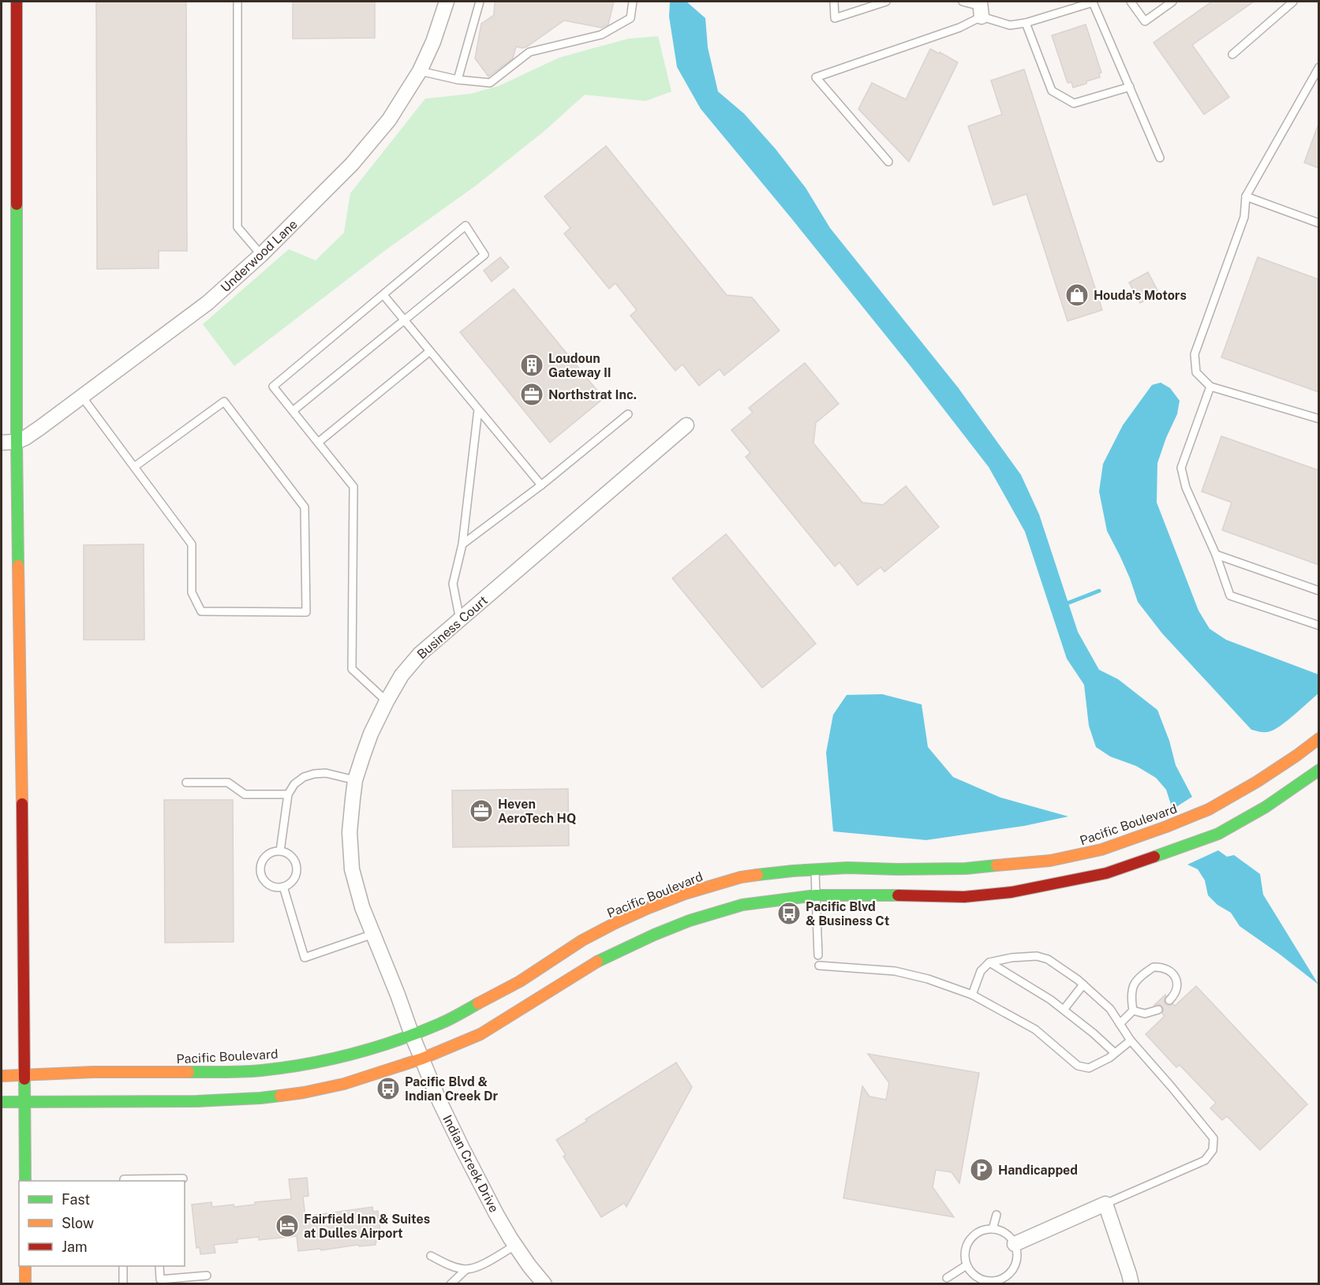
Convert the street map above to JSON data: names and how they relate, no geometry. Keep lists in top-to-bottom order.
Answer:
{
  "streets": {
    "main road": ["Pacific Boulevard"],
    "street": ["Underwood Lane", "Business Court", "Indian Creek Drive"]
  },
  "crossings": [
    ["Business Court", "Pacific Boulevard"],
    ["Business Court", "Indian Creek Drive"],
    ["Pacific Boulevard", "Indian Creek Drive"]
  ],
  "places": {
    "shop": ["Houda's Motors"],
    "building": ["Loudoun Gateway II"],
    "office": ["Northstrat Inc.", "Heven AeroTech HQ"],
    "bus stop": ["Pacific Blvd & Business Ct", "Pacific Blvd & Indian Creek Dr"],
    "parking": ["Handicapped"],
    "hotel": ["Fairfield Inn & Suites at Dulles Airport"]
  },
  "legend": ["Fast", "Slow", "Jam"]
}
